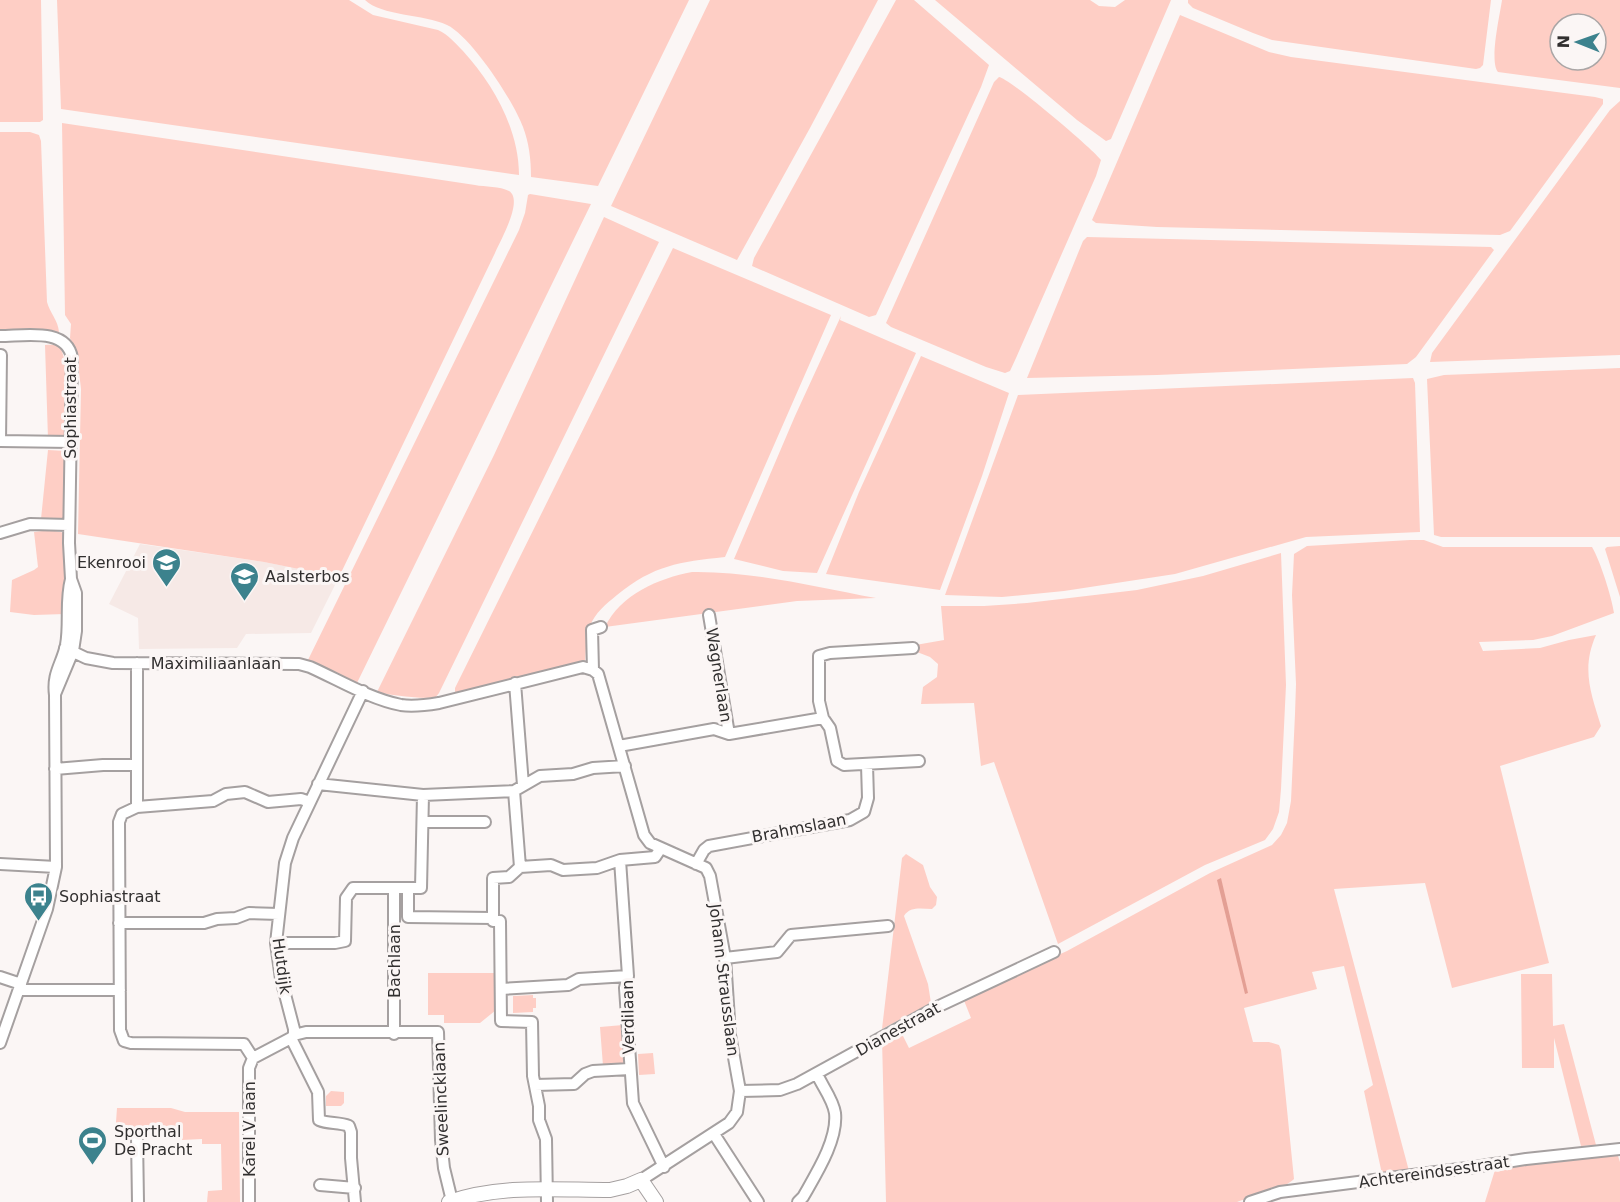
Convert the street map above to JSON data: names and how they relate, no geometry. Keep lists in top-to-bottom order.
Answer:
{
  "streets": {
    "street": [
      "Sophiastraat",
      "Maximiliaanlaan",
      "Wagnerlaan",
      "Brahmslaan",
      "Bachlaan",
      "Hutdijk",
      "Johann Strausslaan",
      "Verdilaan",
      "Dianestraat",
      "Sweelincklaan",
      "Karel V laan",
      "Achtereindsestraat"
    ]
  },
  "crossings": [
    ["Sophiastraat", "Maximiliaanlaan"],
    ["Maximiliaanlaan", "Hutdijk"],
    ["Brahmslaan", "Johann Strausslaan"],
    ["Bachlaan", "Sweelincklaan"],
    ["Hutdijk", "Sweelincklaan"],
    ["Johann Strausslaan", "Verdilaan"],
    ["Johann Strausslaan", "Dianestraat"]
  ],
  "places": {
    "school or university": ["Ekenrooi", "Aalsterbos"],
    "bus stop": ["Sophiastraat"],
    "sports": ["Sporthal De Pracht"]
  },
  "north": "left"
}
